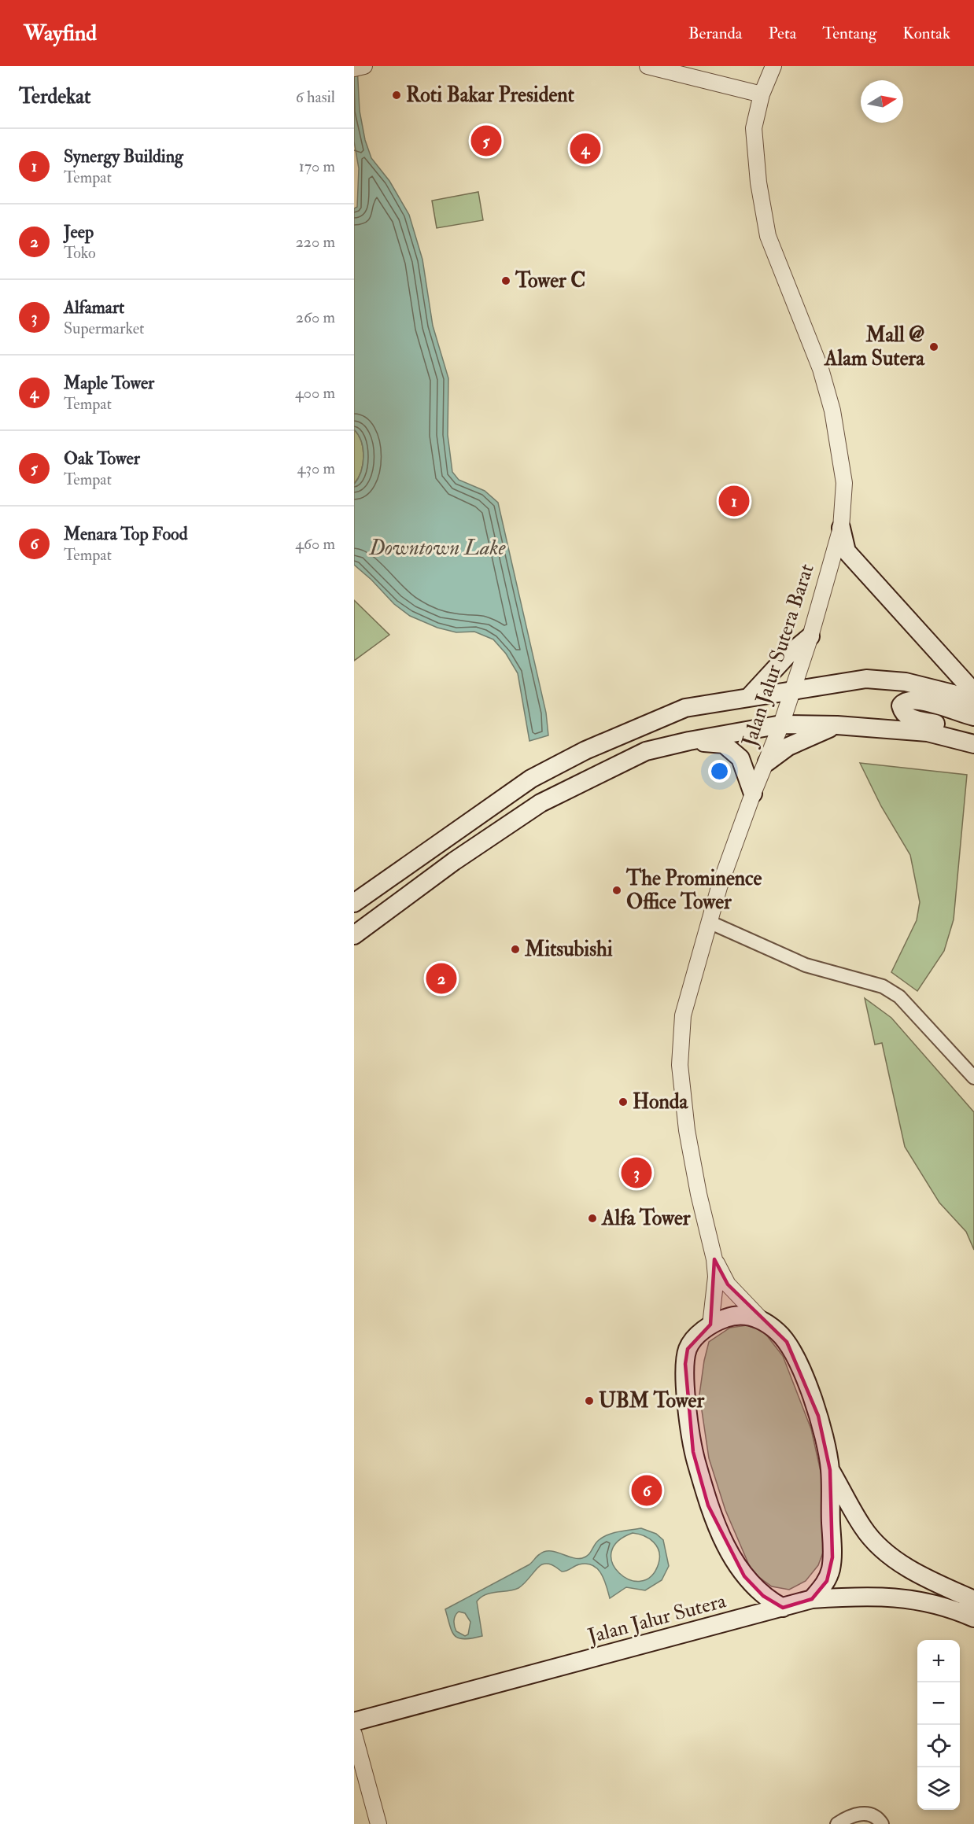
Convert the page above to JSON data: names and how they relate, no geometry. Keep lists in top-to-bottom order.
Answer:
{
  "streets": {
    "main road": ["Jalan Jalur Sutera Barat", "Jalan Jalur Sutera"]
  },
  "crossings": [
    ["Jalan Jalur Sutera Barat", "Jalan Jalur Sutera"]
  ],
  "water": ["Downtown Lake"],
  "places": [
    "Roti Bakar President",
    "Tower C",
    "Mall @ Alam Sutera",
    "The Prominence Office Tower",
    "Mitsubishi",
    "Honda",
    "Alfa Tower",
    "UBM Tower"
  ],
  "north": "right",
  "page": {
    "header": "Wayfind",
    "nav": [
      "Beranda",
      "Peta",
      "Tentang",
      "Kontak"
    ],
    "heading": ["Terdekat", "6 hasil"],
    "pins": [
      "5",
      "4",
      "1",
      "2",
      "3",
      "6"
    ],
    "list": [
      {
        "mark": "1",
        "name": "Synergy Building",
        "note": "Tempat",
        "value": "170 m"
      },
      {
        "mark": "2",
        "name": "Jeep",
        "note": "Toko",
        "value": "220 m"
      },
      {
        "mark": "3",
        "name": "Alfamart",
        "note": "Supermarket",
        "value": "260 m"
      },
      {
        "mark": "4",
        "name": "Maple Tower",
        "note": "Tempat",
        "value": "400 m"
      },
      {
        "mark": "5",
        "name": "Oak Tower",
        "note": "Tempat",
        "value": "430 m"
      },
      {
        "mark": "6",
        "name": "Menara Top Food",
        "note": "Tempat",
        "value": "460 m"
      }
    ],
    "map_buttons": ["+", "−"]
  }
}
